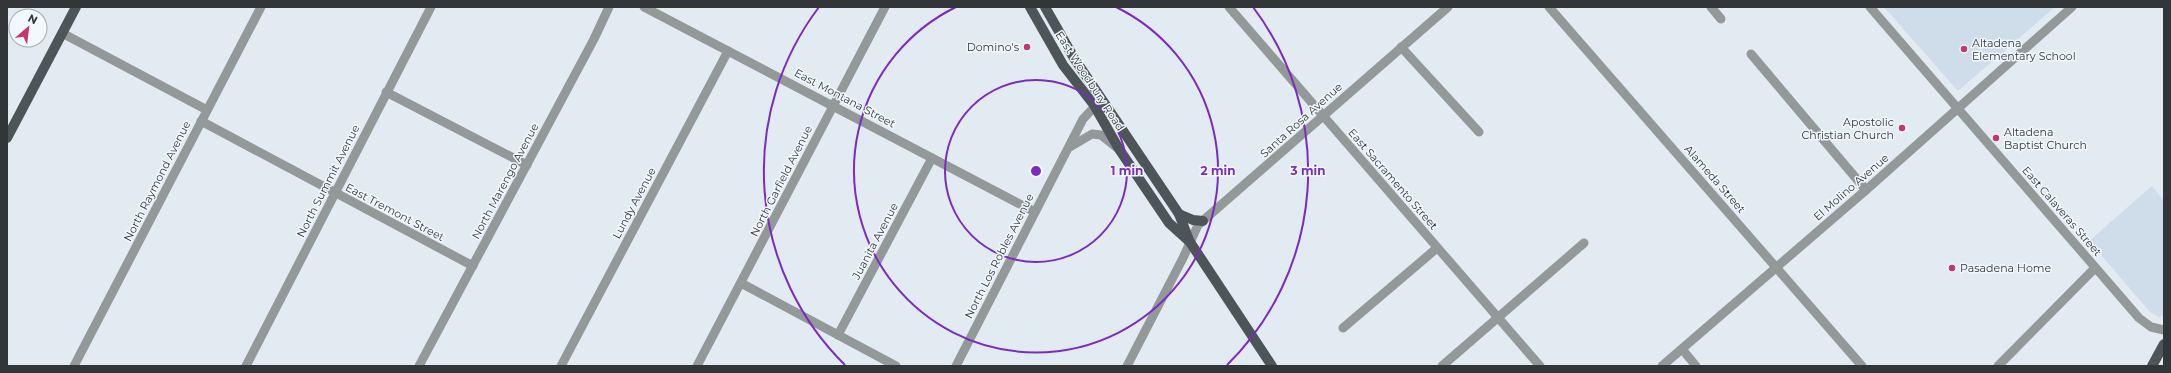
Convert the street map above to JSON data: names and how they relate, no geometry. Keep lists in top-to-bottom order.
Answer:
{
  "streets": {
    "main road": ["East Woodbury Road"],
    "street": [
      "East Montana Street",
      "Santa Rosa Avenue",
      "East Sacramento Street",
      "Alameda Street",
      "North Raymond Avenue",
      "North Summit Avenue",
      "North Marengo Avenue",
      "North Garfield Avenue",
      "El Molino Avenue",
      "Lundy Avenue",
      "East Calaveras Street",
      "East Tremont Street",
      "Juanita Avenue",
      "North Los Robles Avenue"
    ]
  },
  "crossings": [
    ["East Woodbury Road", "Santa Rosa Avenue"],
    ["East Woodbury Road", "North Los Robles Avenue"],
    ["East Montana Street", "North Garfield Avenue"],
    ["East Montana Street", "Lundy Avenue"],
    ["East Montana Street", "Juanita Avenue"],
    ["East Montana Street", "North Los Robles Avenue"],
    ["Santa Rosa Avenue", "East Sacramento Street"],
    ["Alameda Street", "El Molino Avenue"],
    ["North Raymond Avenue", "East Tremont Street"],
    ["North Summit Avenue", "East Tremont Street"],
    ["North Marengo Avenue", "East Tremont Street"],
    ["El Molino Avenue", "East Calaveras Street"]
  ],
  "places": [
    "Domino's",
    "Altadena Elementary School",
    "Apostolic Christian Church",
    "Altadena Baptist Church",
    "Pasadena Home"
  ],
  "north": "top right",
  "rings": ["1 min", "2 min", "3 min"]
}
